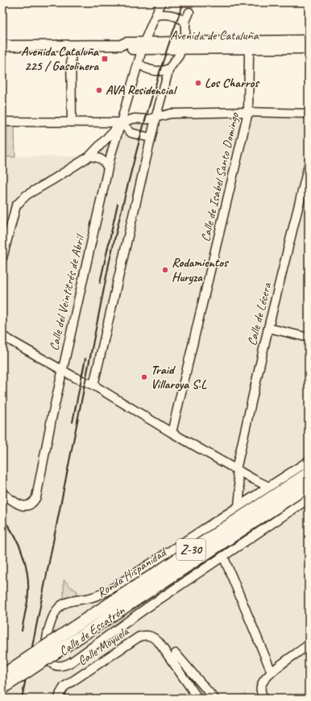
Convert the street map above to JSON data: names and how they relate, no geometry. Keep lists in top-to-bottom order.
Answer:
{
  "streets": {
    "highway": ["Z-30", "Ronda Hispanidad"],
    "main road": ["Avenida de Cataluña"],
    "street": [
      "Calle de Isabel Santo Domingo",
      "Calle del Veintitrés de Abril",
      "Calle de Lécera",
      "Calle de Escatrón",
      "Calle Moyuela"
    ]
  },
  "crossings": [
    ["Avenida de Cataluña", "Calle de Isabel Santo Domingo"],
    ["Avenida de Cataluña", "Calle del Veintitrés de Abril"]
  ],
  "places": {
    "transit": ["Avenida Cataluña 225 / Gasolinera"],
    "other": [
      "Los Charros",
      "AVA Residencial",
      "Rodamientos Huryza",
      "Traid Villaroya S.L"
    ]
  }
}
